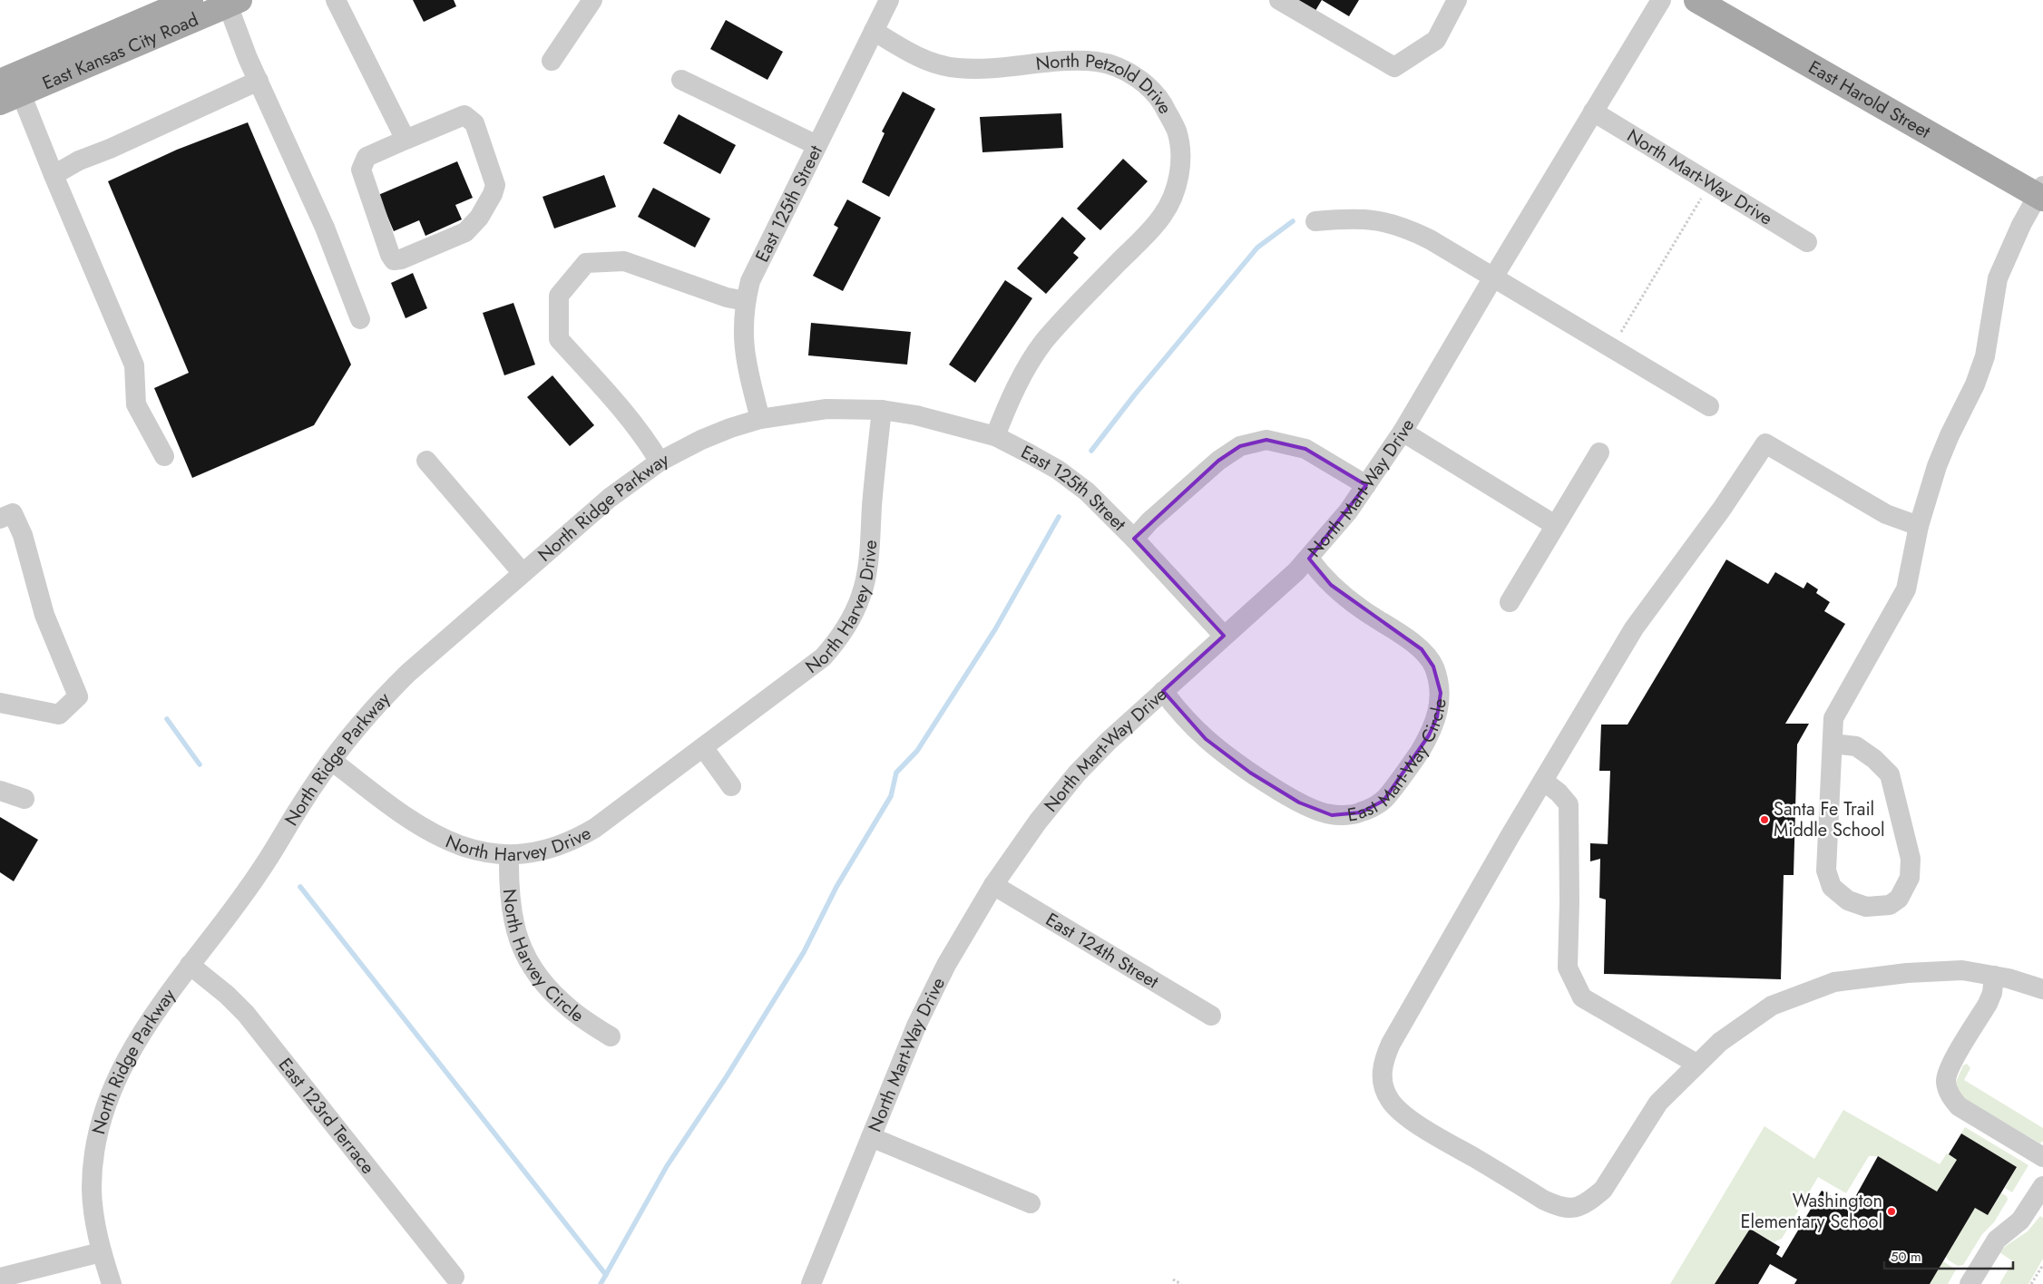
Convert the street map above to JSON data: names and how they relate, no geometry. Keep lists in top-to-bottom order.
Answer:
{
  "streets": {
    "main road": ["East Kansas City Road", "East Harold Street"],
    "street": [
      "North Petzold Drive",
      "North Mart-Way Drive",
      "East 125th Street",
      "North Ridge Parkway",
      "North Harvey Drive",
      "East Mart-Way Circle",
      "East 124th Street",
      "North Harvey Circle",
      "East 123rd Terrace"
    ]
  },
  "crossings": [
    ["North Petzold Drive", "East 125th Street"],
    ["North Mart-Way Drive", "East 125th Street"],
    ["North Mart-Way Drive", "East Mart-Way Circle"],
    ["North Mart-Way Drive", "East 124th Street"],
    ["East 125th Street", "North Ridge Parkway"],
    ["East 125th Street", "North Harvey Drive"],
    ["North Ridge Parkway", "North Harvey Drive"],
    ["North Ridge Parkway", "East 123rd Terrace"],
    ["North Harvey Drive", "North Harvey Circle"]
  ],
  "places": ["Santa Fe Trail Middle School", "Washington Elementary School"],
  "scale_bar": "50 m"
}
